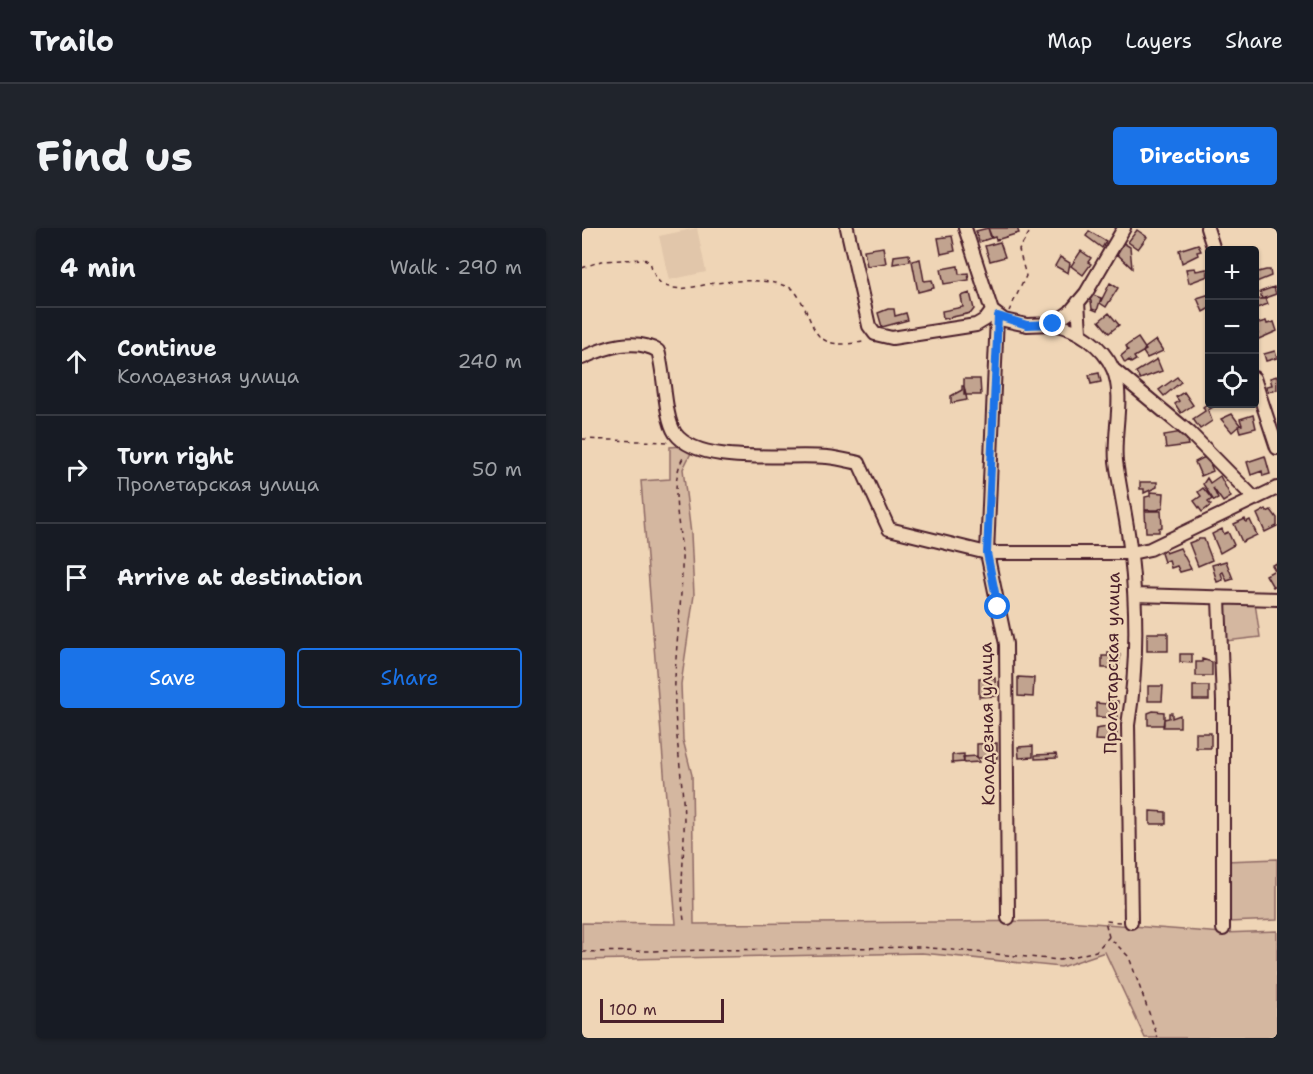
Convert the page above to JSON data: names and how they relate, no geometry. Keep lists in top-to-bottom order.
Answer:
{
  "streets": {
    "street": ["Пролетарская улица", "Колодезная улица"]
  },
  "scale_bar": "100 m",
  "page": {
    "header": "Trailo",
    "nav": ["Map", "Layers", "Share"],
    "buttons": [
      "Directions",
      ["Save", "Share"]
    ],
    "title": "Find us",
    "heading": ["4 min", "Walk · 290 m"],
    "map_buttons": ["+", "−"],
    "list": [
      ["Continue", "Колодезная улица", "240 m"],
      ["Turn right", "Пролетарская улица", "50 m"],
      "Arrive at destination"
    ],
    "scale": "100 m"
  }
}
